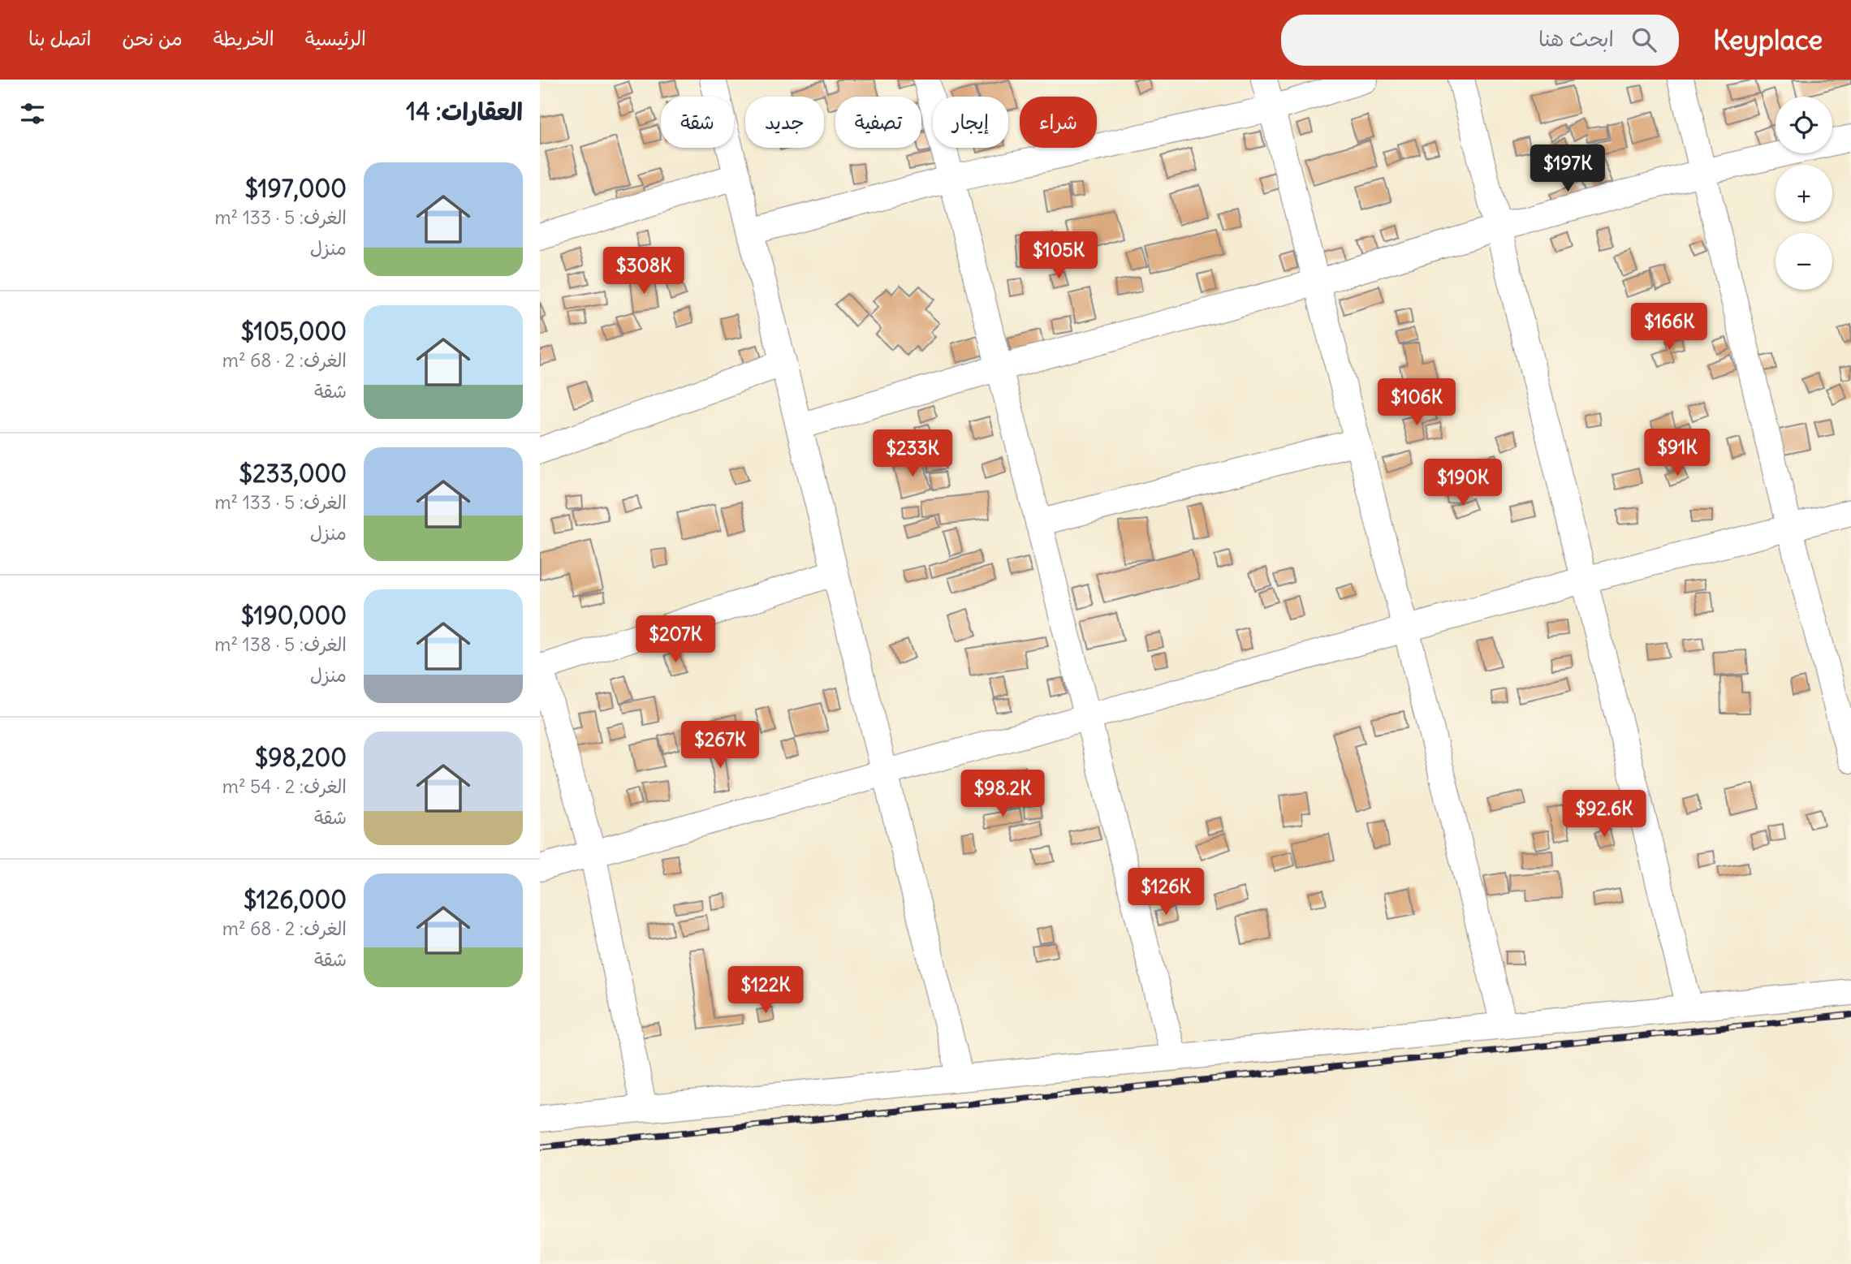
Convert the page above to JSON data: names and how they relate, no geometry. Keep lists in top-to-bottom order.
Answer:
{
  "page": {
    "header": "Keyplace",
    "search": "ابحث هنا",
    "nav": [
      "الرئيسية",
      "الخريطة",
      "من نحن",
      "اتصل بنا"
    ],
    "heading": "العقارات: 14",
    "map_buttons": ["+", "−"],
    "chip": [
      "شراء",
      "إيجار",
      "تصفية",
      "جديد",
      "شقة"
    ],
    "price": [
      "$197K",
      "$105K",
      "$308K",
      "$166K",
      "$106K",
      "$91K",
      "$233K",
      "$190K",
      "$207K",
      "$267K",
      "$98.2K",
      "$92.6K",
      "$126K",
      "$122K"
    ],
    "list": [
      {
        "name": "$197,000",
        "note": "الغرف: 5 · 133 m² · منزل"
      },
      {
        "name": "$105,000",
        "note": "الغرف: 2 · 68 m² · شقة"
      },
      {
        "name": "$233,000",
        "note": "الغرف: 5 · 133 m² · منزل"
      },
      {
        "name": "$190,000",
        "note": "الغرف: 5 · 138 m² · منزل"
      },
      {
        "name": "$98,200",
        "note": "الغرف: 2 · 54 m² · شقة"
      },
      {
        "name": "$126,000",
        "note": "الغرف: 2 · 68 m² · شقة"
      }
    ]
  }
}
